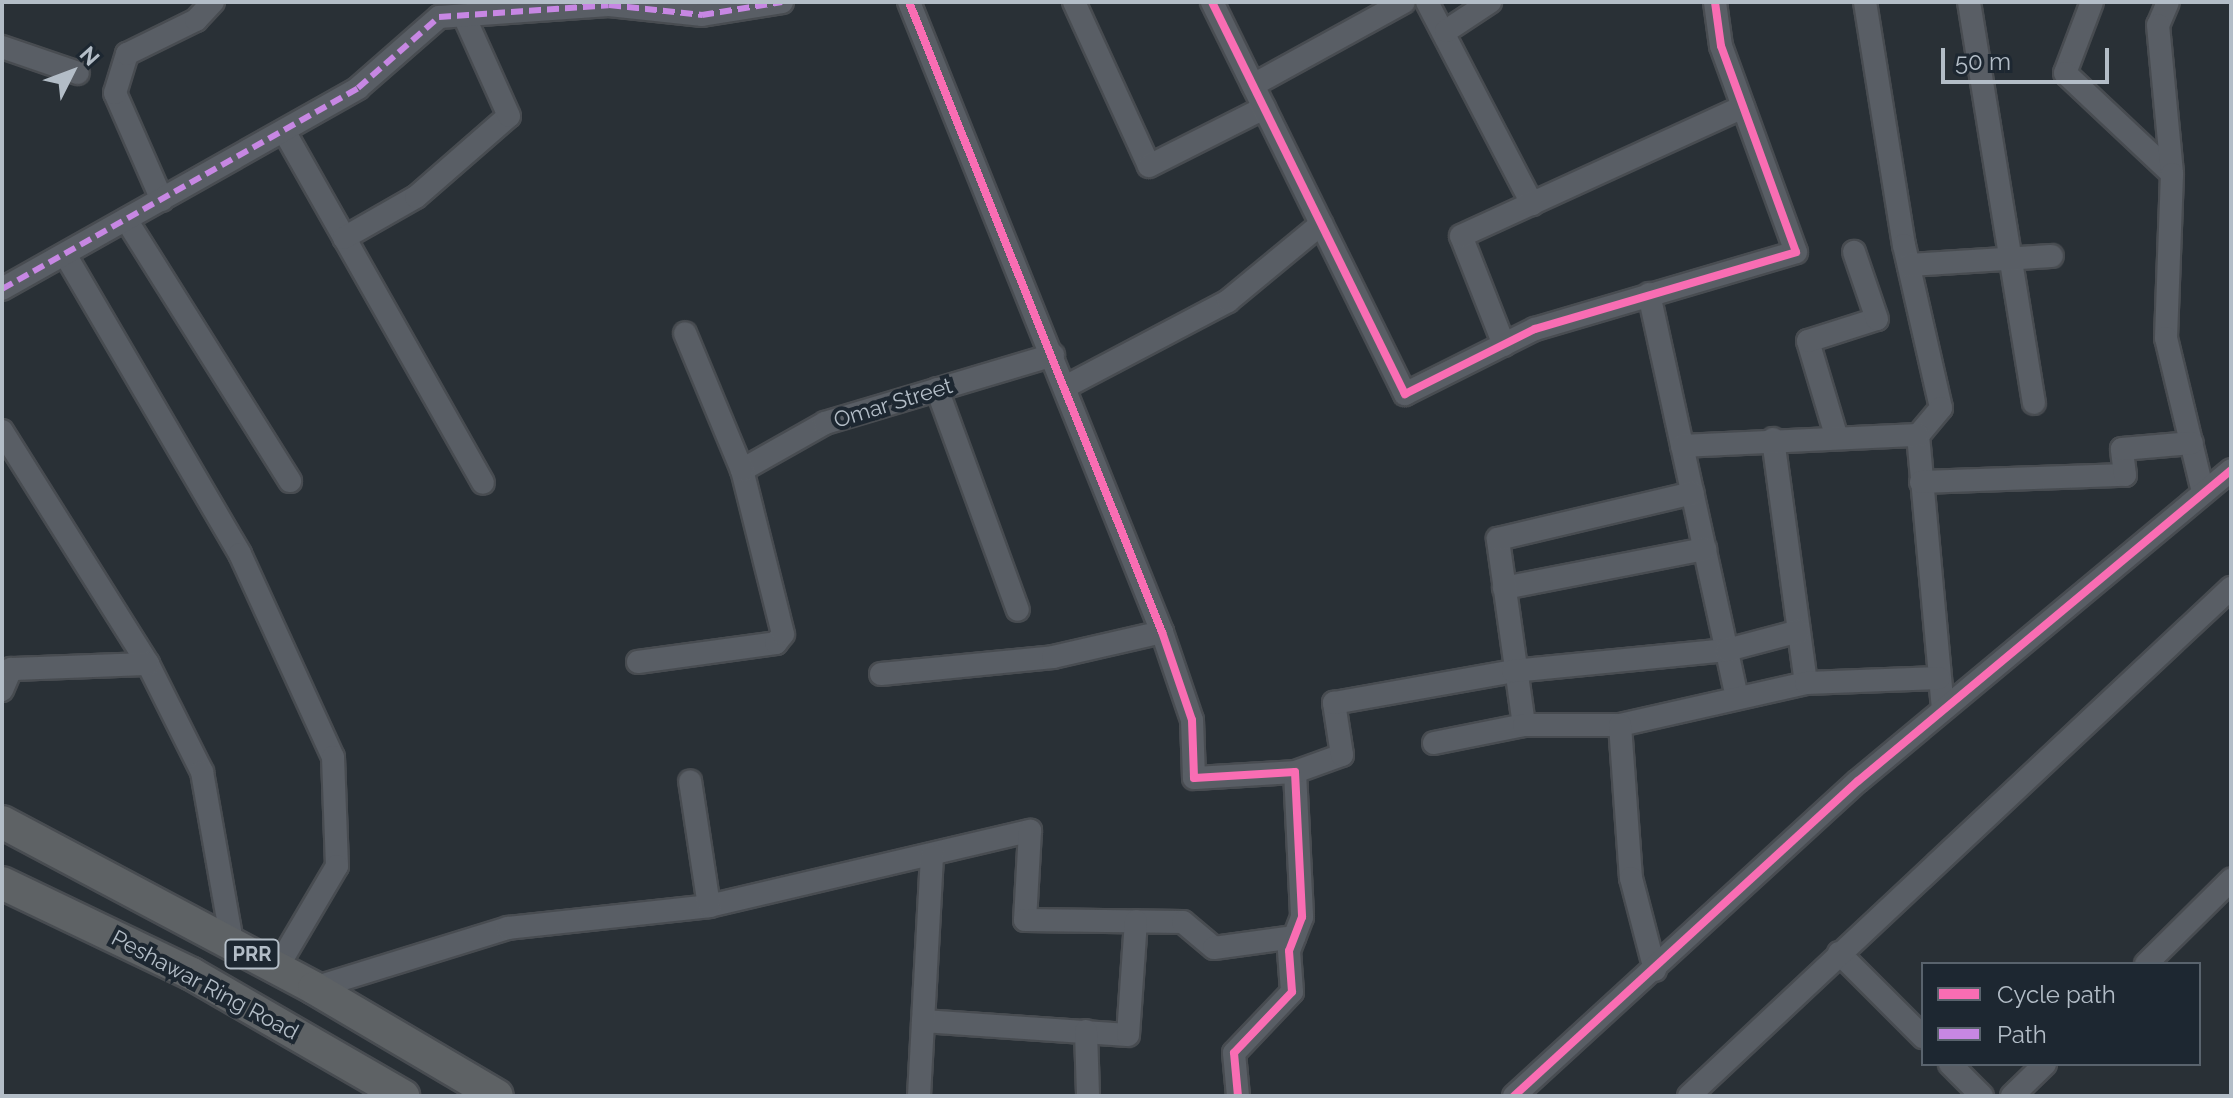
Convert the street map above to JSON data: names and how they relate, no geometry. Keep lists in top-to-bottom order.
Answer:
{
  "streets": {
    "highway": ["PRR", "Peshawar Ring Road"],
    "street": ["Omar Street"]
  },
  "legend": ["Cycle path", "Path"],
  "scale_bar": "50 m",
  "north": "top right"
}
